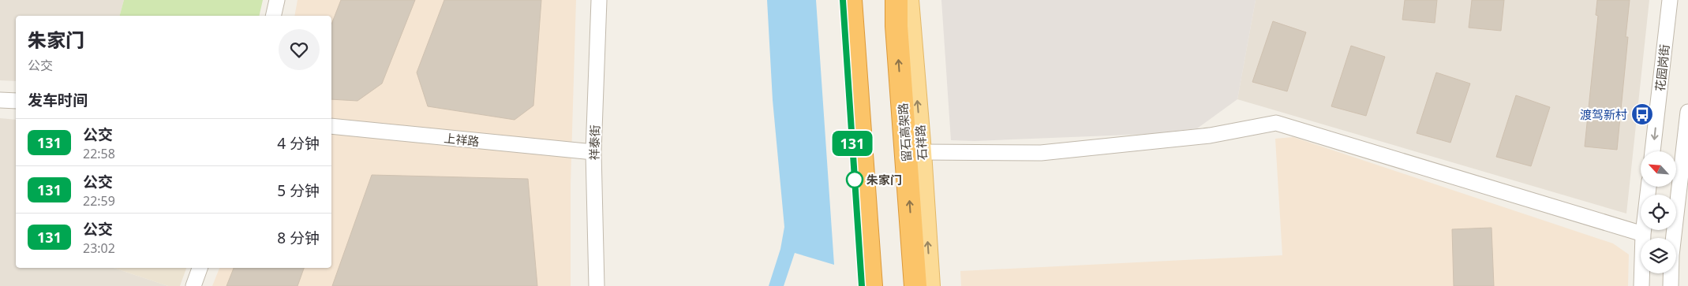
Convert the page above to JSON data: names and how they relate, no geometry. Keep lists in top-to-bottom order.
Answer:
{
  "streets": {
    "highway": ["留石高架路"],
    "main road": ["石祥路"],
    "street": ["花园岗街", "上祥路", "祥泰街"]
  },
  "crossings": [
    ["上祥路", "祥泰街"]
  ],
  "one_way": ["花园岗街"],
  "places": {
    "bus stop": ["渡驾新村"],
    "other": ["朱家门"]
  },
  "lines": ["bus line 131"],
  "north": "top left",
  "page": {
    "on_map": "131",
    "heading": [
      ["朱家门", "公交"],
      "发车时间"
    ],
    "list": [
      {
        "mark": "131",
        "name": "公交",
        "note": "22:58",
        "value": "4 分钟"
      },
      {
        "mark": "131",
        "name": "公交",
        "note": "22:59",
        "value": "5 分钟"
      },
      {
        "mark": "131",
        "name": "公交",
        "note": "23:02",
        "value": "8 分钟"
      }
    ]
  }
}
